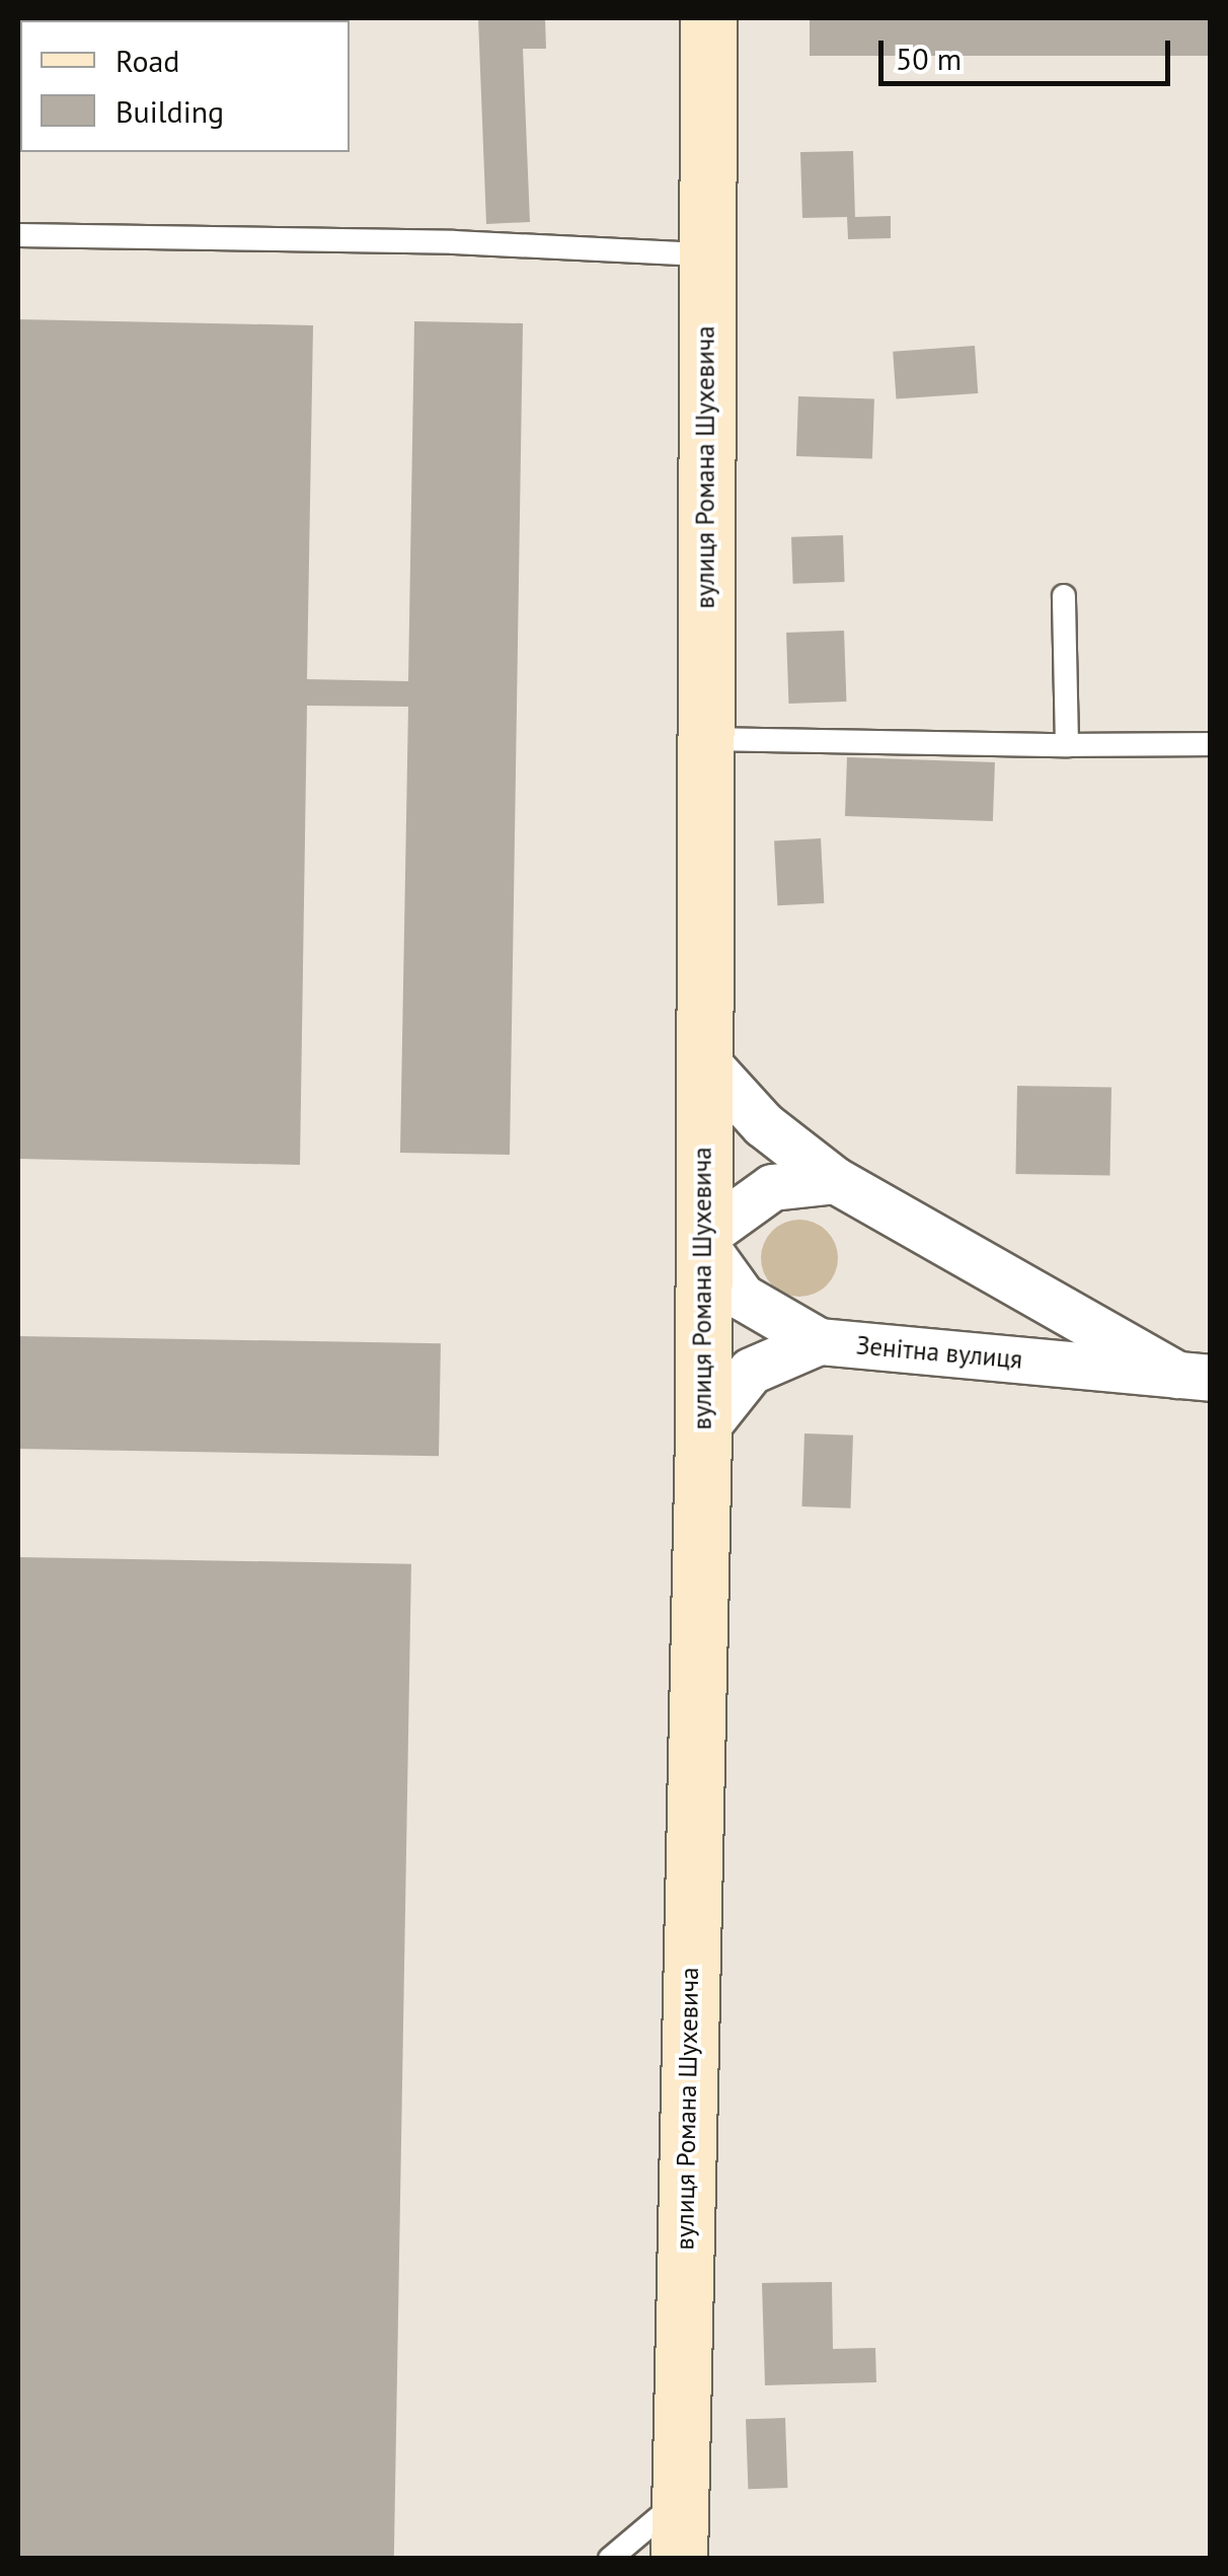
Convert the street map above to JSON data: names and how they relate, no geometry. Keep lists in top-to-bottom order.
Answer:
{
  "streets": {
    "main road": ["вулиця Романа Шухевича"],
    "street": ["Зенітна вулиця"]
  },
  "crossings": [
    ["вулиця Романа Шухевича", "Зенітна вулиця"]
  ],
  "legend": ["Road", "Building"],
  "scale_bar": "50 m"
}
